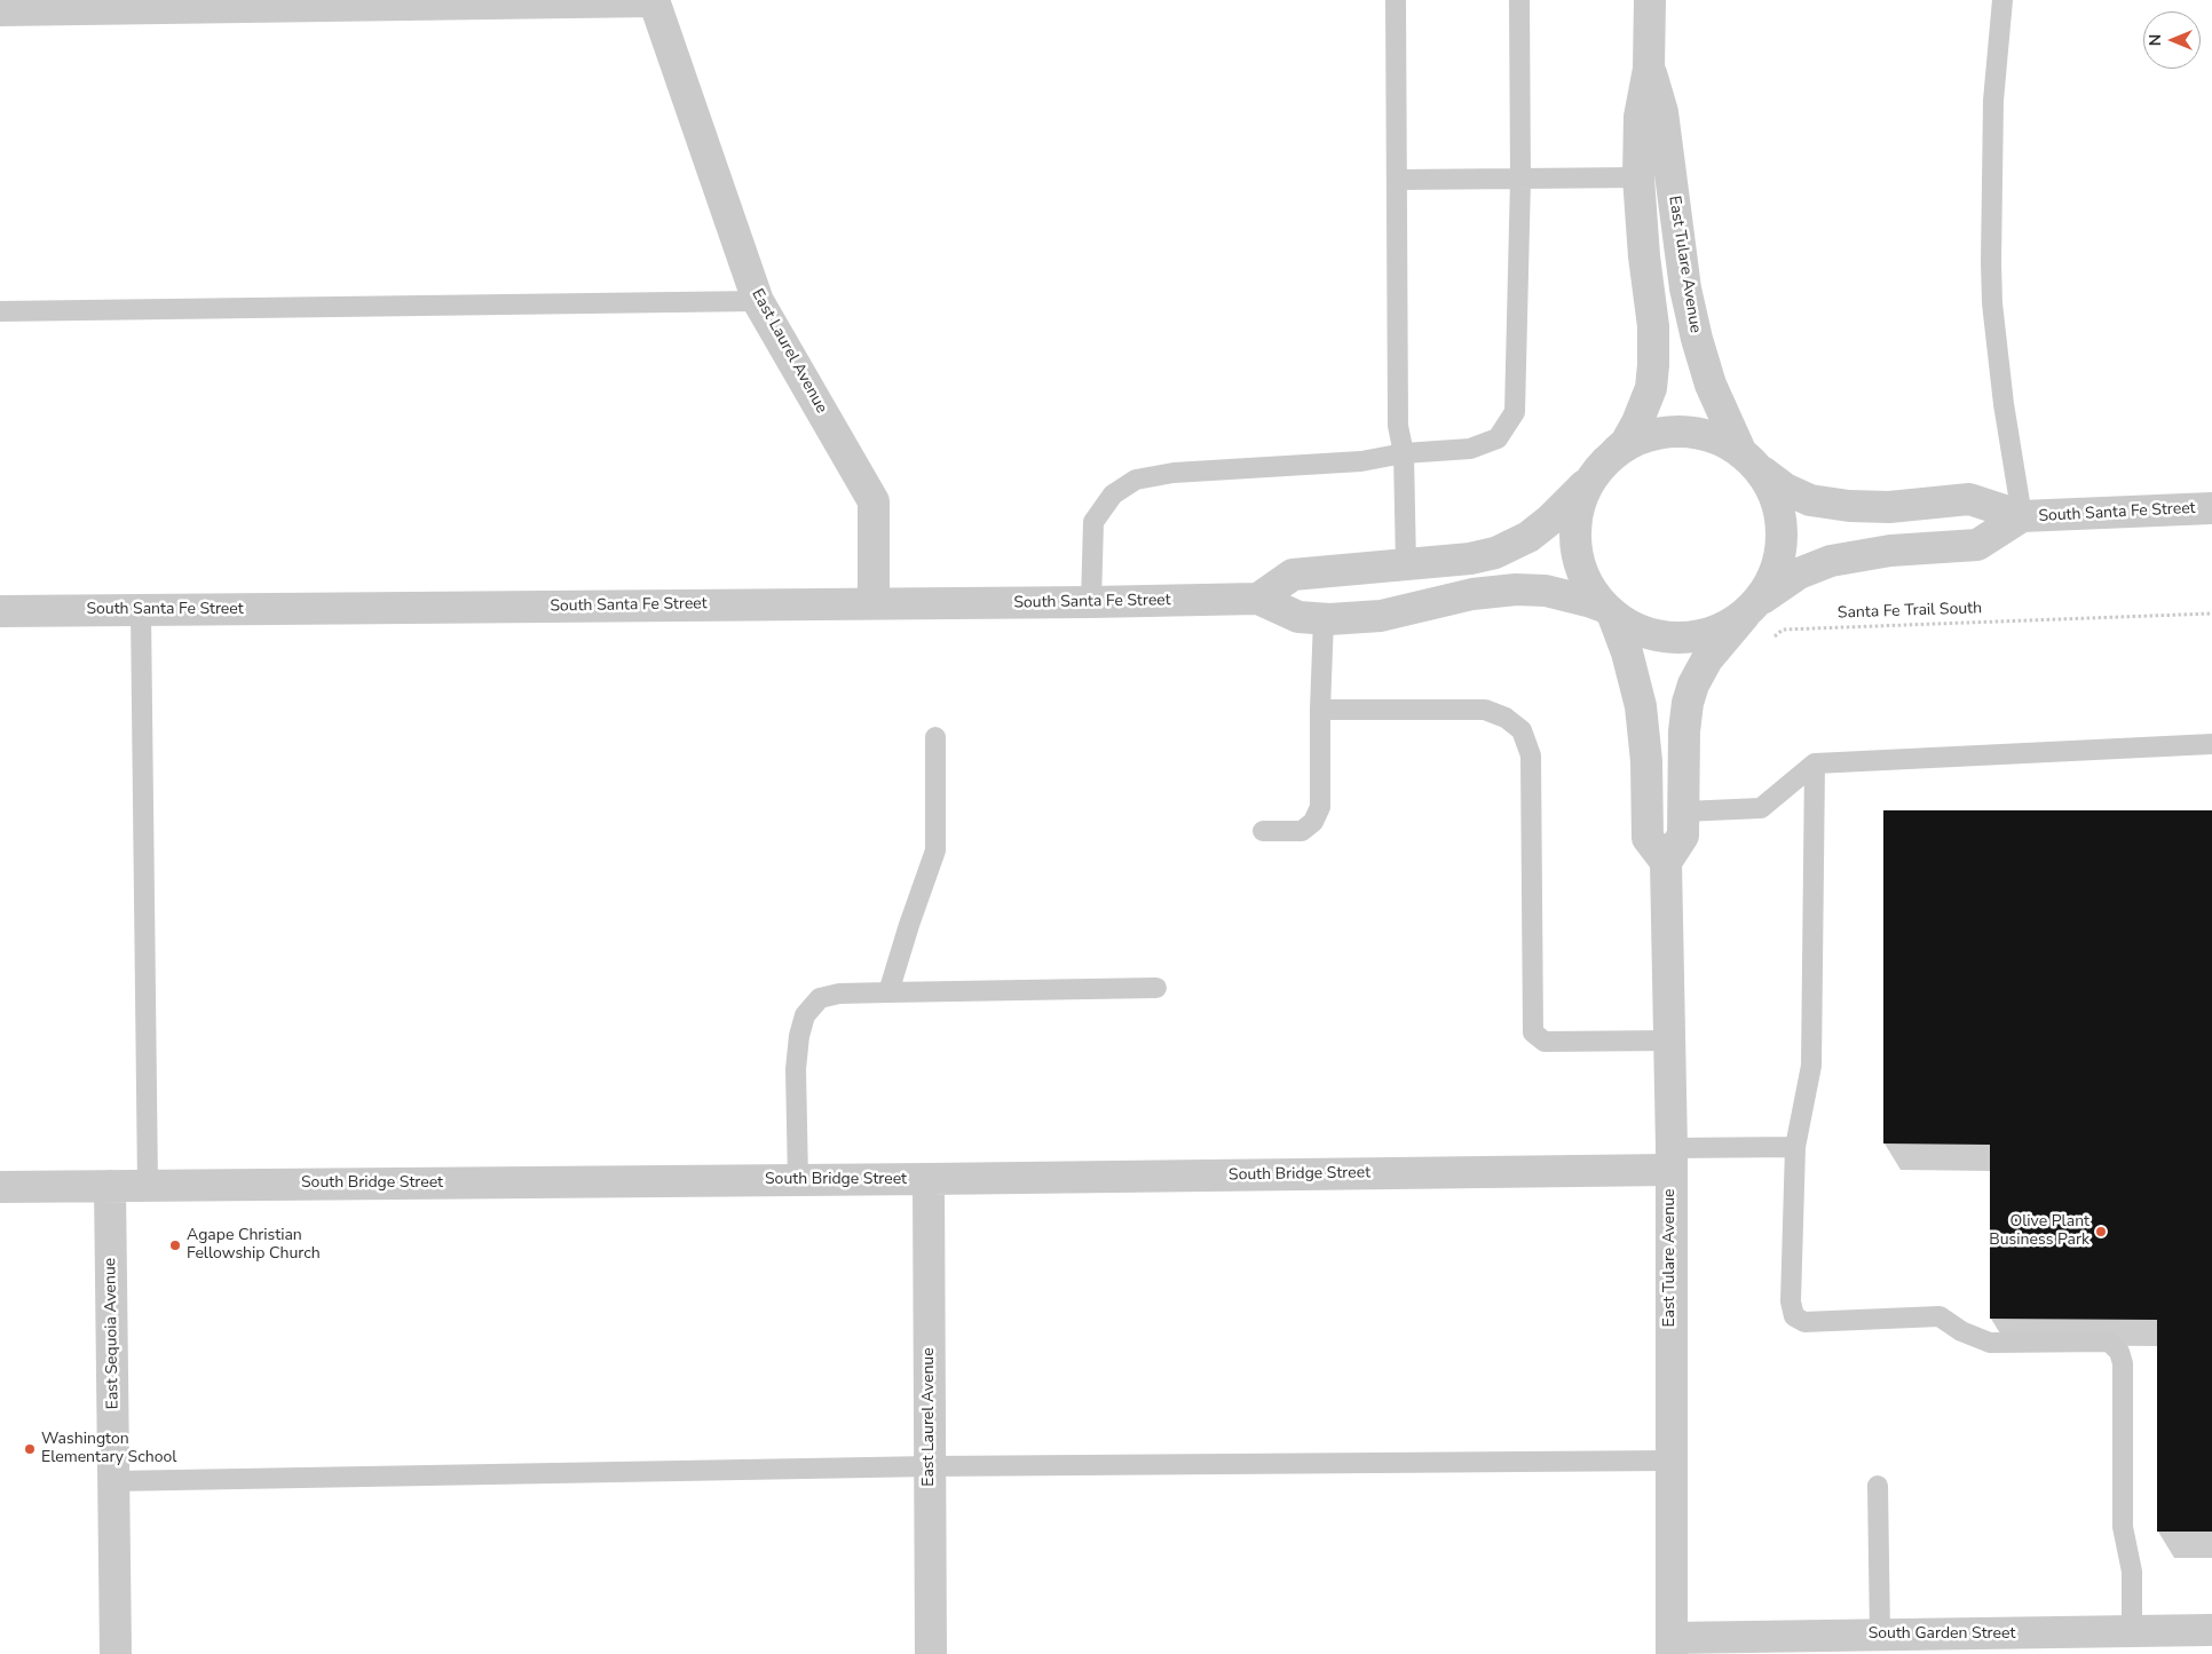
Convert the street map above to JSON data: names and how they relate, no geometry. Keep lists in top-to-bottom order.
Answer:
{
  "streets": {
    "street": [
      "East Tulare Avenue",
      "East Laurel Avenue",
      "South Santa Fe Street",
      "South Bridge Street",
      "East Sequoia Avenue",
      "South Garden Street"
    ],
    "path": ["Santa Fe Trail South"]
  },
  "crossings": [
    ["East Tulare Avenue", "South Santa Fe Street"],
    ["East Tulare Avenue", "South Bridge Street"],
    ["East Tulare Avenue", "South Garden Street"],
    ["East Laurel Avenue", "South Santa Fe Street"],
    ["East Laurel Avenue", "South Bridge Street"],
    ["South Bridge Street", "East Sequoia Avenue"]
  ],
  "places": ["Olive Plant Business Park", "Agape Christian Fellowship Church", "Washington Elementary School"],
  "north": "left"
}
